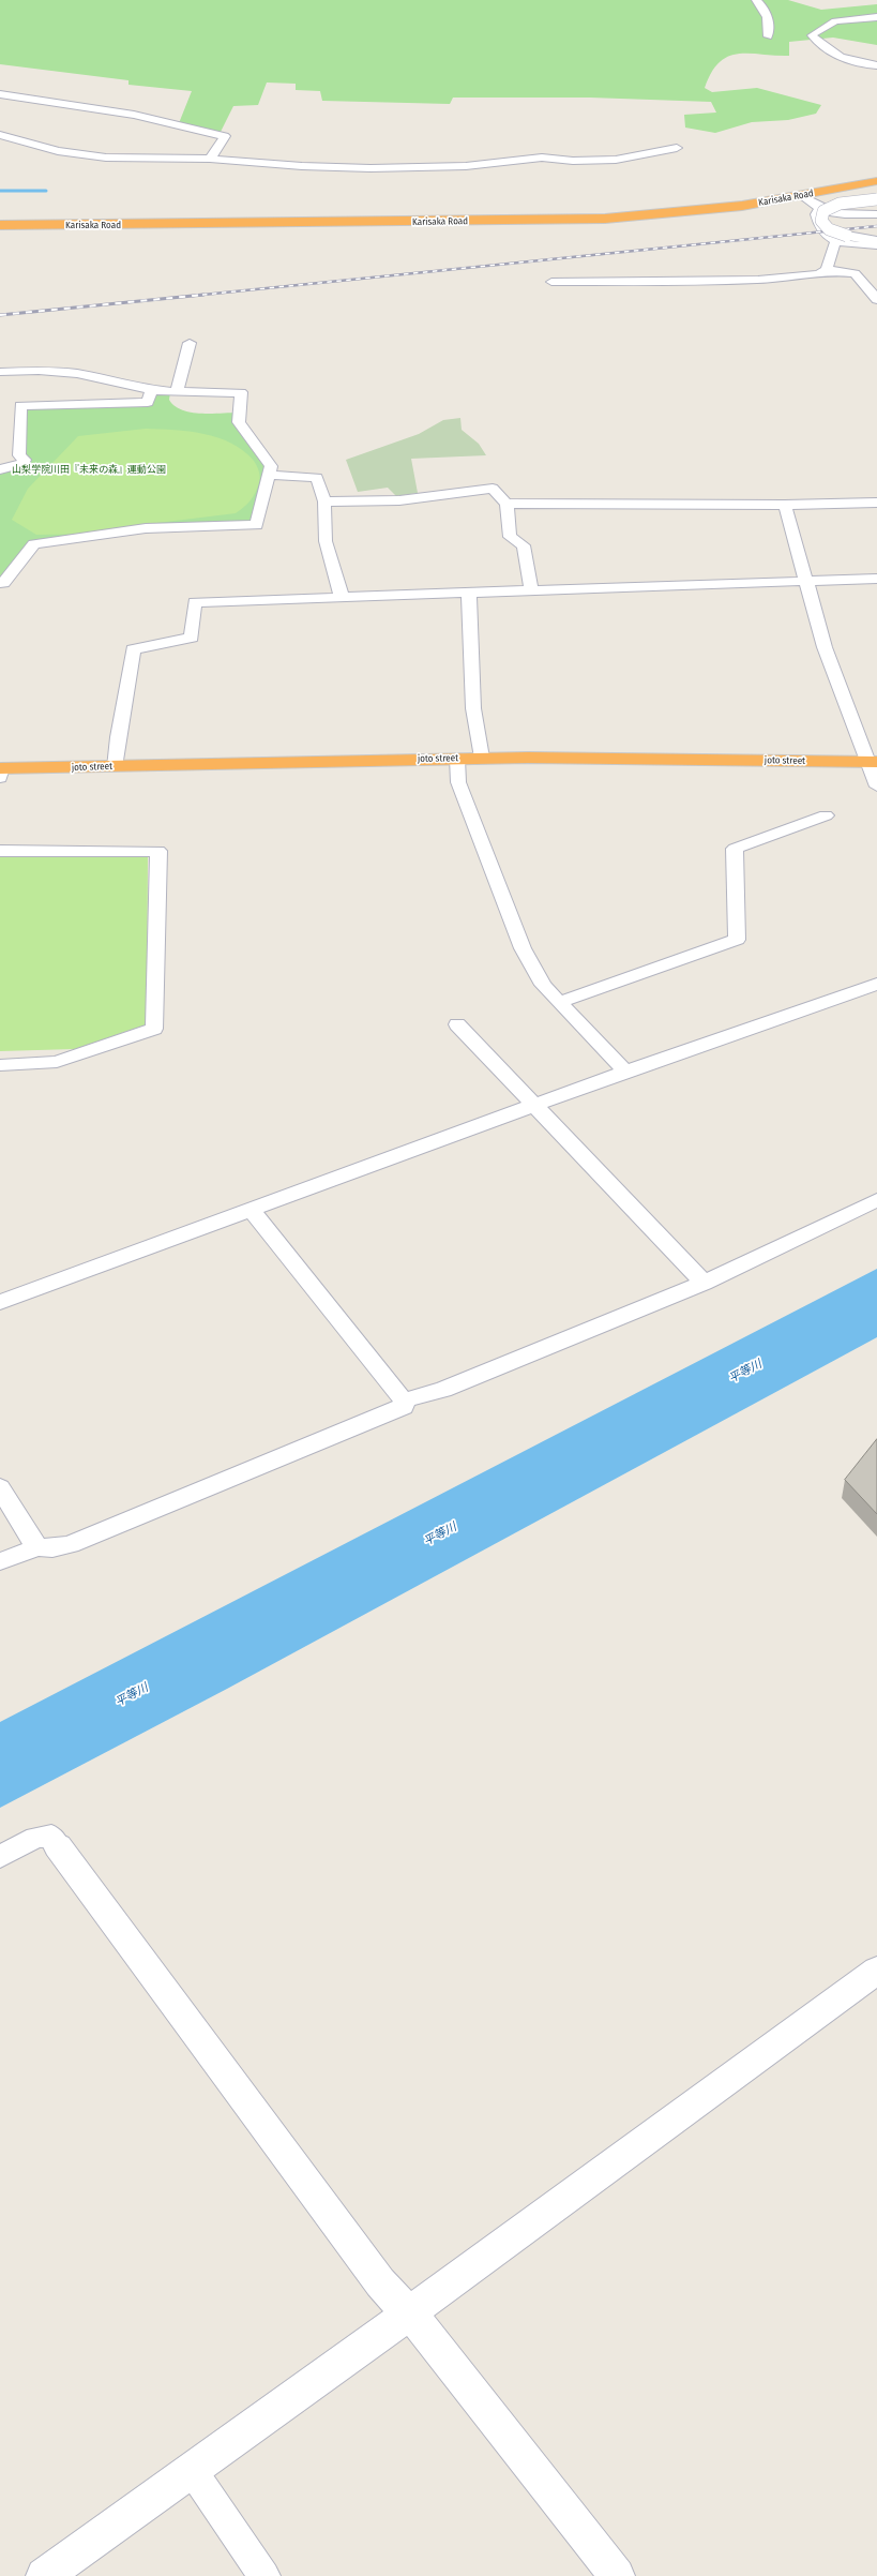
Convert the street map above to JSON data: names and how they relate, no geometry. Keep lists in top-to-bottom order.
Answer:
{
  "streets": {
    "highway": ["Karisaka Road", "joto street"]
  },
  "water": ["平等川"],
  "parks": ["山梨学院川田『未来の森』運動公園"]
}
